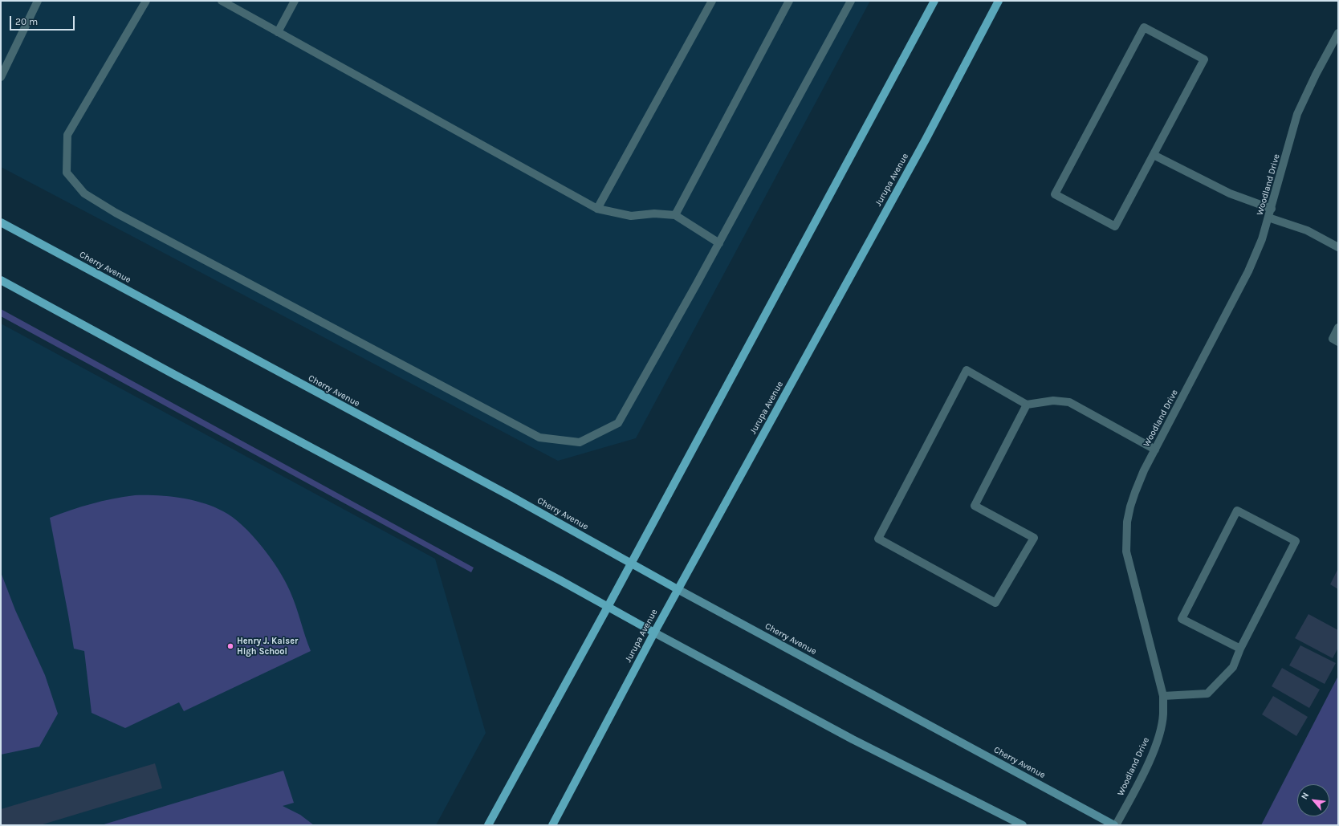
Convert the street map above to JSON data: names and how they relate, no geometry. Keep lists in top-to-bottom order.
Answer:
{
  "streets": {
    "main road": ["Jurupa Avenue", "Cherry Avenue"],
    "street": ["Woodland Drive"]
  },
  "crossings": [
    ["Jurupa Avenue", "Cherry Avenue"],
    ["Woodland Drive", "Cherry Avenue"]
  ],
  "places": ["Henry J. Kaiser High School"],
  "scale_bar": "20 m",
  "north": "top left"
}
